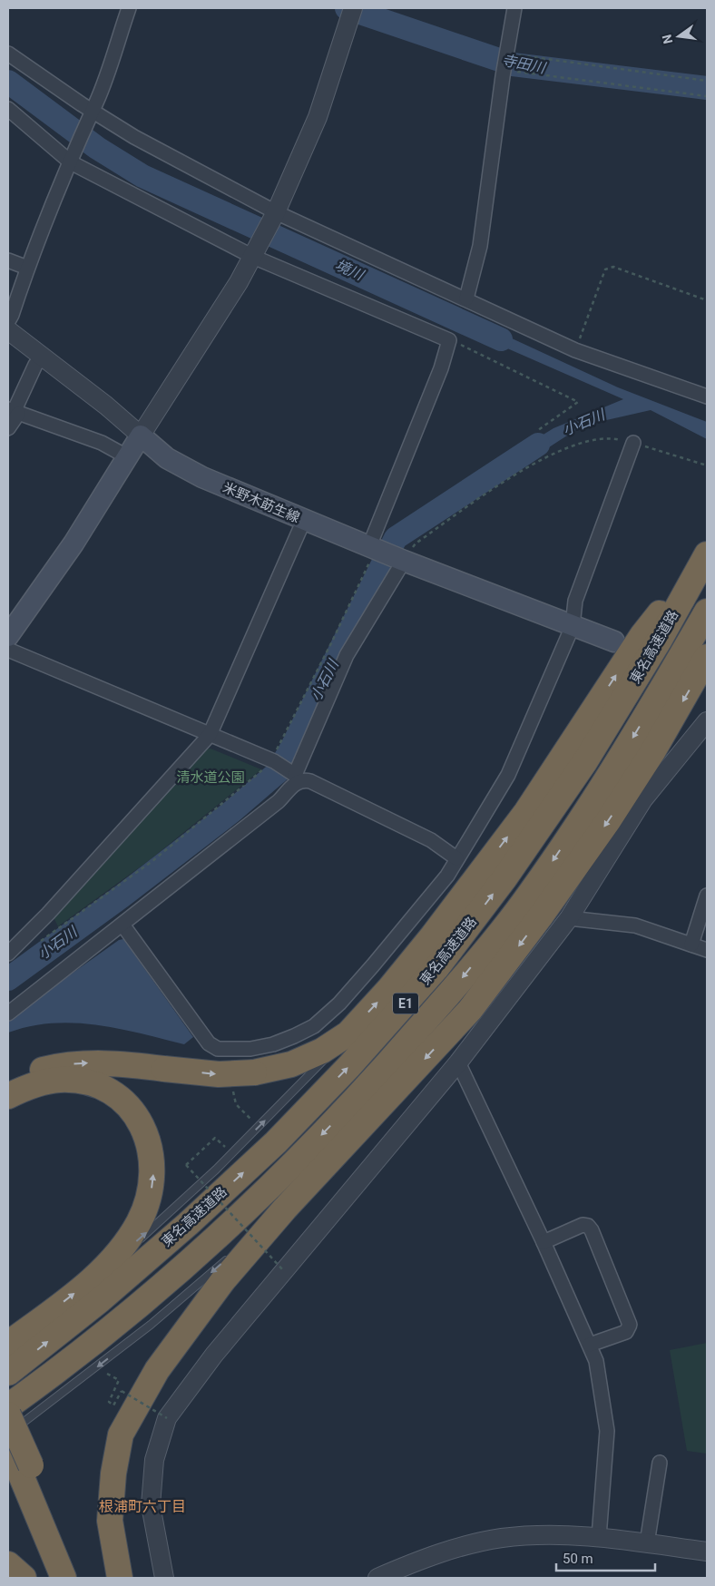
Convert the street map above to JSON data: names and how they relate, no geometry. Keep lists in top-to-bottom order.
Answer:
{
  "streets": {
    "highway": ["東名高速道路", "E1"],
    "main road": ["米野木莇生線"]
  },
  "districts": ["根浦町六丁目"],
  "water": ["寺田川", "境川", "小石川"],
  "parks": ["清水道公園"],
  "scale_bar": "50 m",
  "north": "left"
}
